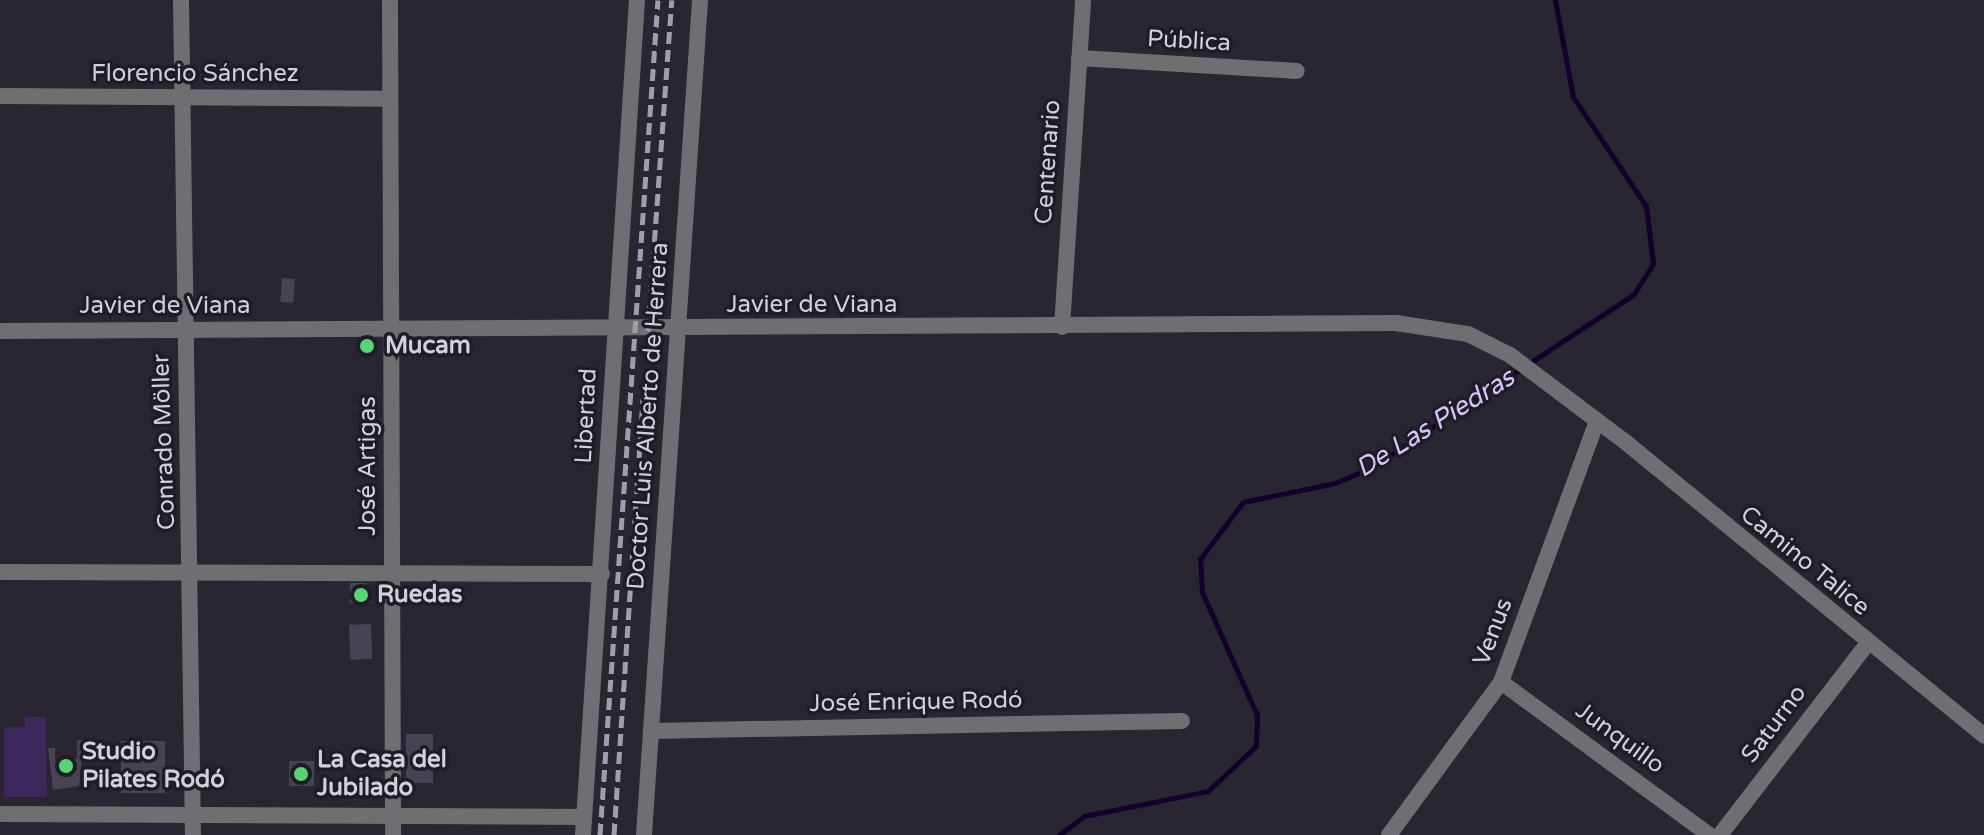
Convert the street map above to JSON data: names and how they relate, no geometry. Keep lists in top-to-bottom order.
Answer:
{
  "streets": {
    "street": [
      "Pública",
      "Florencio Sánchez",
      "Centenario",
      "Javier de Viana",
      "Libertad",
      "Doctor Luis Alberto de Herrera",
      "Conrado Möller",
      "José Artigas",
      "Camino Talice",
      "Venus",
      "José Enrique Rodó",
      "Saturno",
      "Junquillo"
    ]
  },
  "crossings": [
    ["Pública", "Centenario"],
    ["Florencio Sánchez", "Conrado Möller"],
    ["Florencio Sánchez", "José Artigas"],
    ["Centenario", "Javier de Viana"],
    ["Javier de Viana", "Libertad"],
    ["Javier de Viana", "Doctor Luis Alberto de Herrera"],
    ["Javier de Viana", "Conrado Möller"],
    ["Javier de Viana", "José Artigas"],
    ["Javier de Viana", "Camino Talice"],
    ["Javier de Viana", "Venus"],
    ["Doctor Luis Alberto de Herrera", "José Enrique Rodó"],
    ["Camino Talice", "Venus"],
    ["Camino Talice", "Saturno"],
    ["Venus", "Junquillo"]
  ],
  "water": ["De Las Piedras"],
  "places": [
    "Mucam",
    "Ruedas",
    "Studio Pilates Rodó",
    "La Casa del Jubilado"
  ]
}
